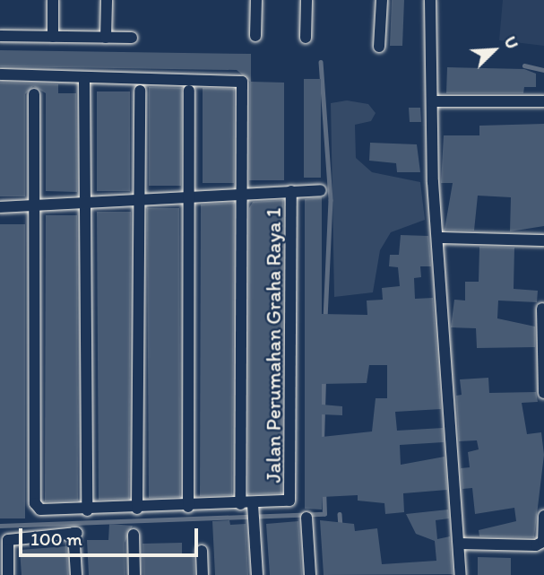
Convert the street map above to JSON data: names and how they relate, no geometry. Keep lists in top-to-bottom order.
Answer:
{
  "streets": {
    "street": ["Jalan Perumahan Graha Raya 1"]
  },
  "scale_bar": "100 m",
  "north": "top right"
}
